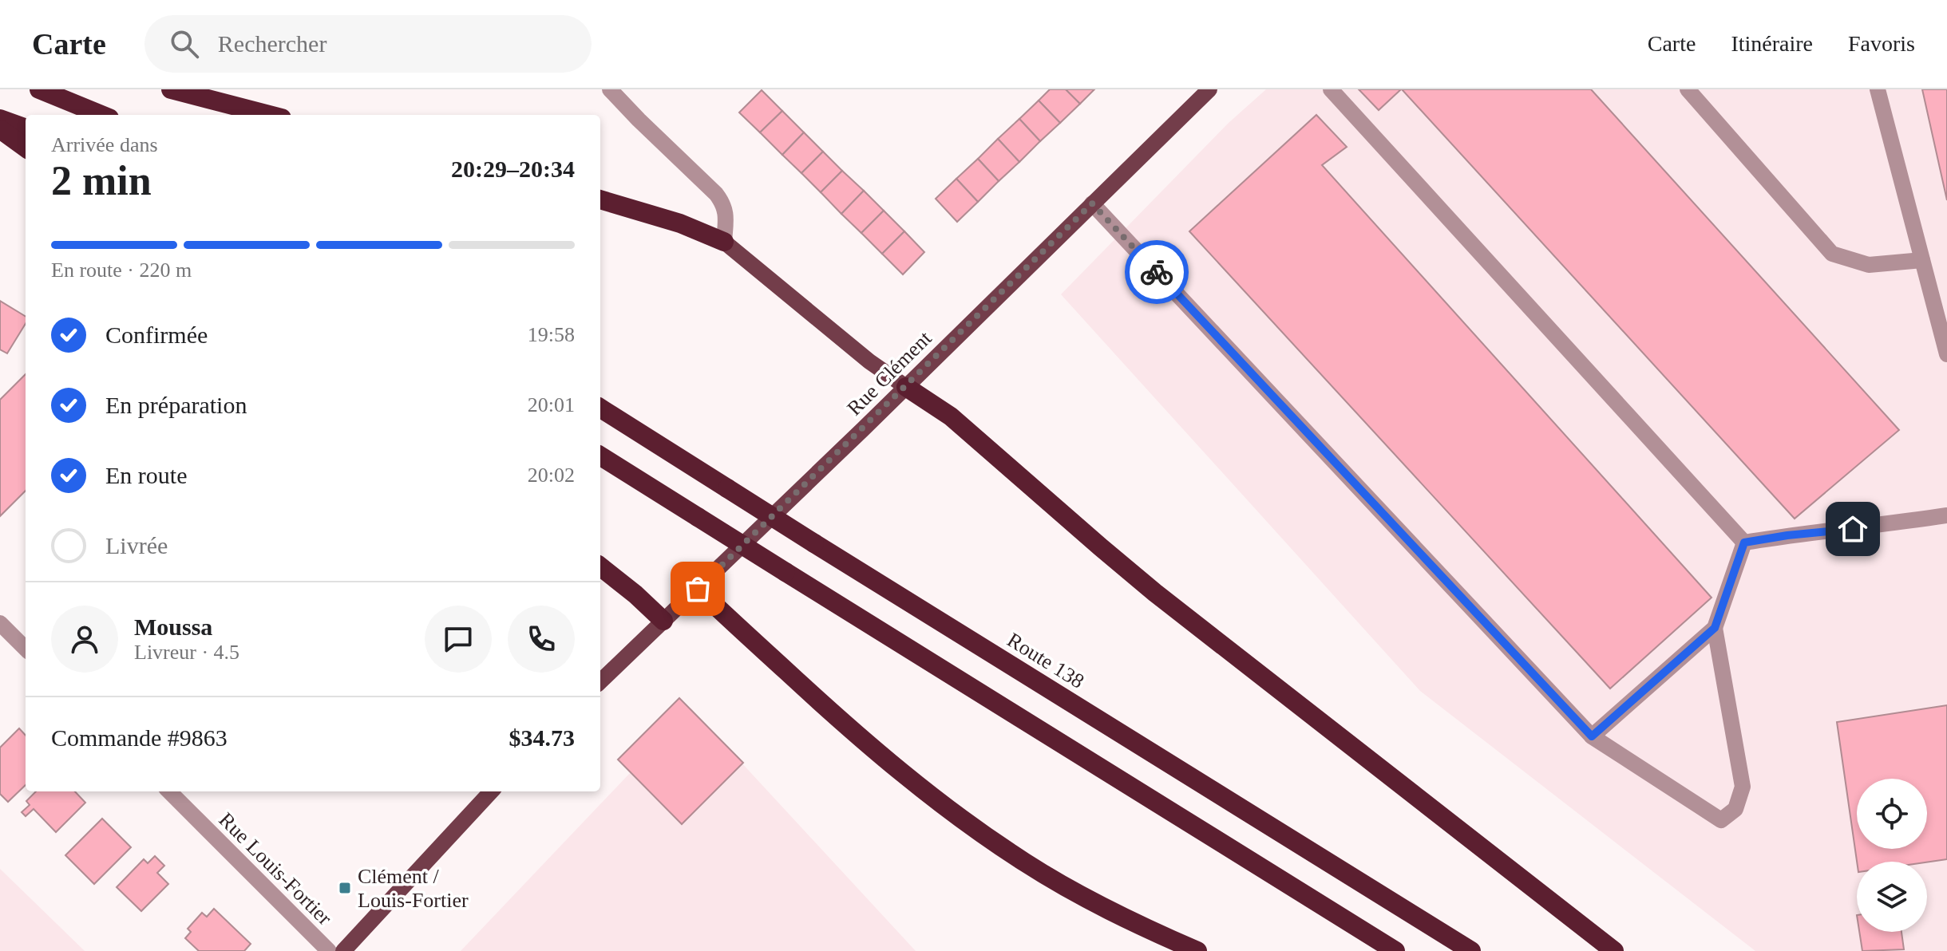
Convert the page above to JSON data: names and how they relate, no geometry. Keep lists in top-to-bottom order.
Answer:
{
  "streets": {
    "highway": ["Route 138"],
    "main road": ["Rue Clément"],
    "street": ["Rue Louis-Fortier"]
  },
  "places": {
    "transit": ["Clément / Louis-Fortier"]
  },
  "page": {
    "header": "Carte",
    "search": "Rechercher",
    "nav": ["Carte", "Itinéraire", "Favoris"],
    "heading": ["2 min", "Arrivée dans", "20:29–20:34"],
    "panel": [
      "Moussa",
      "Livreur · 4.5",
      "Commande #9863",
      "$34.73"
    ],
    "bar": "En route · 220 m",
    "list": [
      ["Confirmée", "19:58"],
      ["En préparation", "20:01"],
      ["En route", "20:02"],
      "Livrée"
    ]
  }
}
